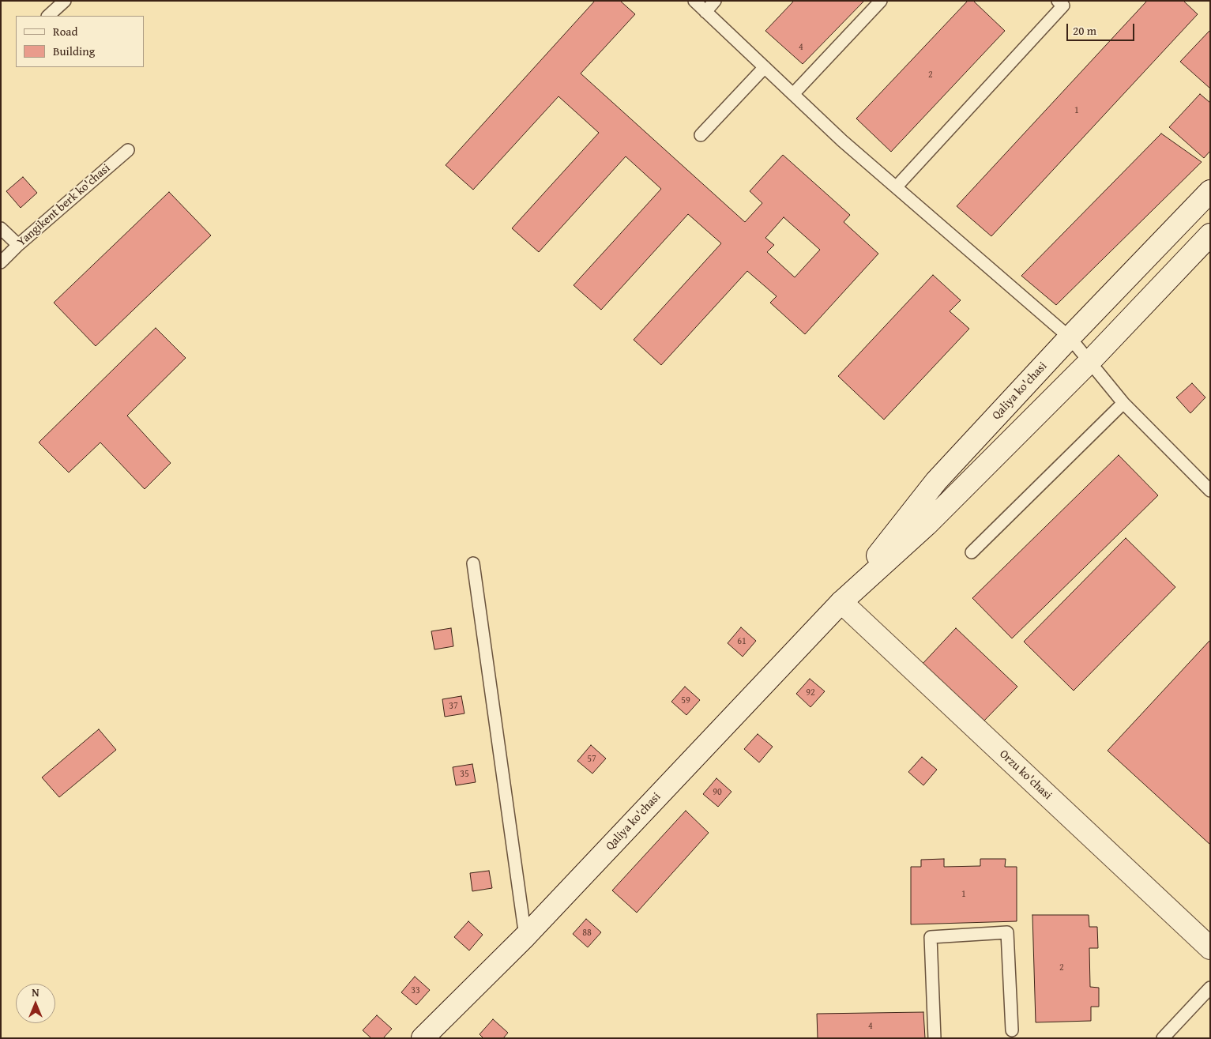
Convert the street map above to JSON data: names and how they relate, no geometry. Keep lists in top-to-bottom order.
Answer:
{
  "streets": {
    "main road": ["Qaliya ko'chasi", "Orzu ko'chasi"],
    "lane": ["Yangikent berk ko'chasi"]
  },
  "crossings": [
    ["Qaliya ko'chasi", "Orzu ko'chasi"]
  ],
  "house_numbers": [
    "4",
    "2",
    "1",
    "61",
    "92",
    "59",
    "37",
    "57",
    "35",
    "90",
    "1",
    "88",
    "2",
    "33",
    "4"
  ],
  "legend": ["Road", "Building"],
  "scale_bar": "20 m",
  "north": "top"
}
